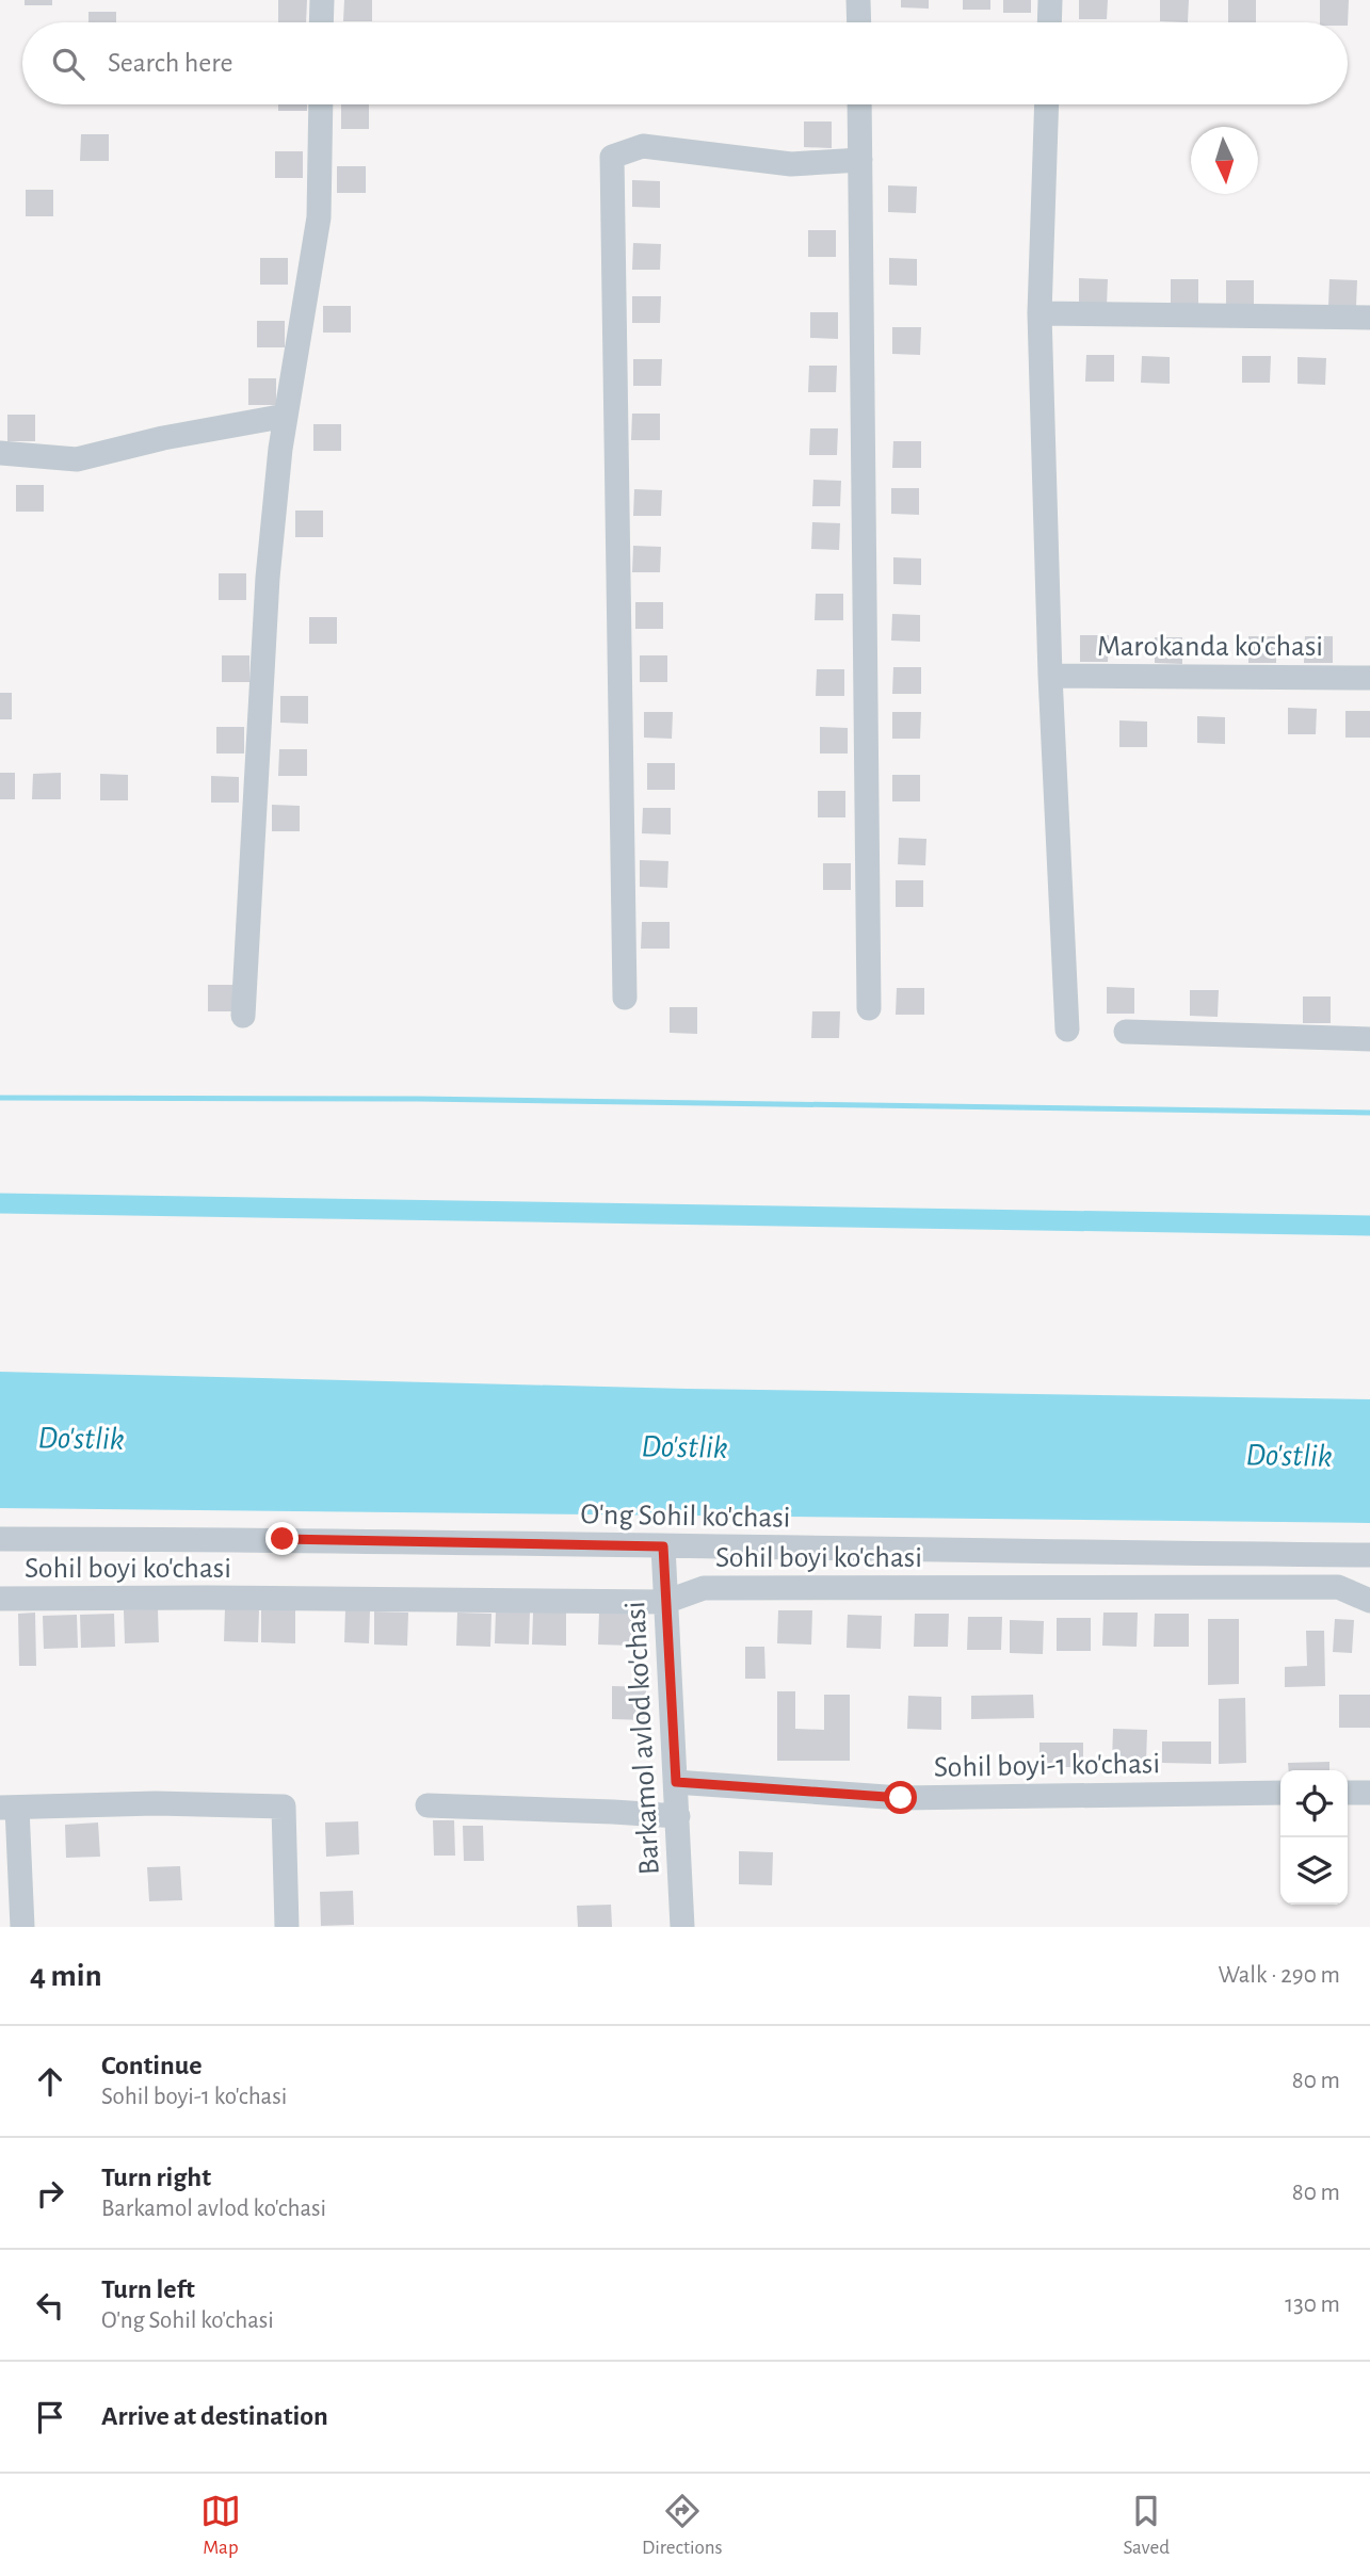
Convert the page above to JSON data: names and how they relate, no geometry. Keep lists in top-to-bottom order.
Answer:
{
  "streets": {
    "street": [
      "Marokanda ko'chasi",
      "O'ng Sohil ko'chasi",
      "Sohil boyi ko'chasi",
      "Barkamol avlod ko'chasi",
      "Sohil boyi-1 ko'chasi"
    ]
  },
  "crossings": [
    ["O'ng Sohil ko'chasi", "Barkamol avlod ko'chasi"],
    ["Sohil boyi ko'chasi", "Barkamol avlod ko'chasi"],
    ["Barkamol avlod ko'chasi", "Sohil boyi-1 ko'chasi"]
  ],
  "water": ["Do'stlik"],
  "north": "bottom",
  "page": {
    "search": "Search here",
    "heading": ["4 min", "Walk · 290 m"],
    "list": [
      ["Continue", "Sohil boyi-1 ko'chasi", "80 m"],
      ["Turn right", "Barkamol avlod ko'chasi", "80 m"],
      ["Turn left", "O'ng Sohil ko'chasi", "130 m"],
      "Arrive at destination"
    ],
    "nav": ["Map", "Directions", "Saved"]
  }
}
